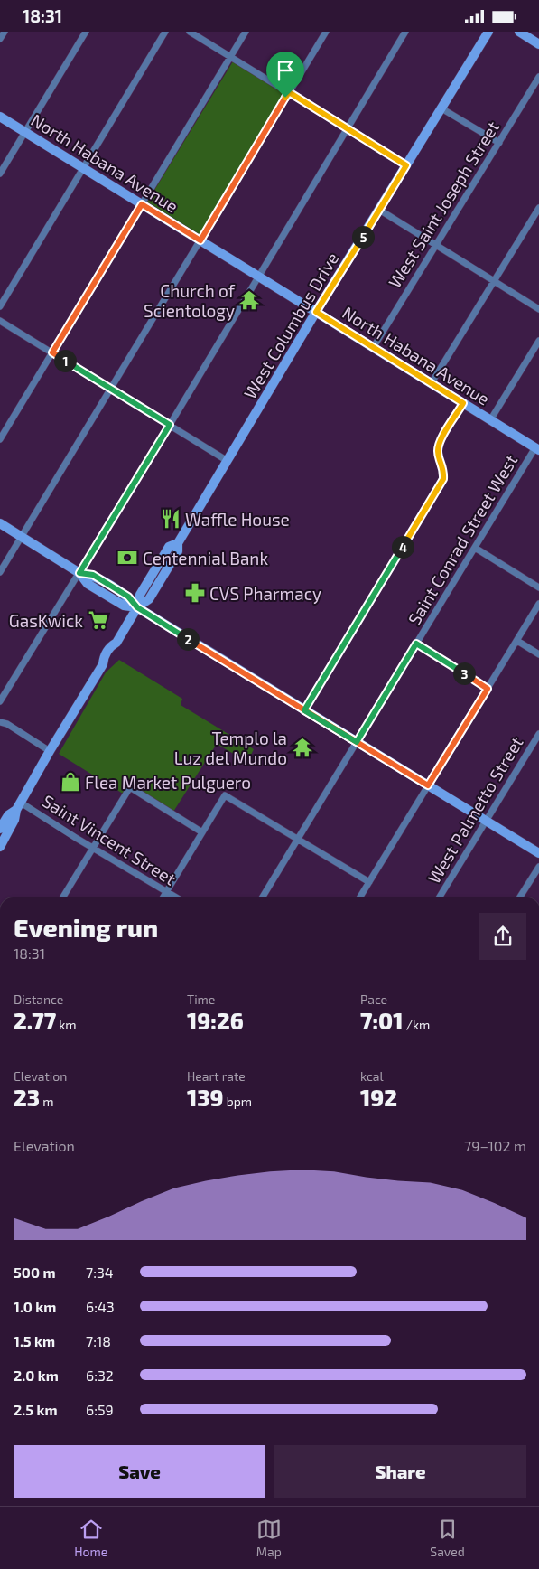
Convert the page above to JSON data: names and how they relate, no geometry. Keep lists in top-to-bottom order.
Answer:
{
  "streets": {
    "street": [
      "North Habana Avenue",
      "West Saint Joseph Street",
      "West Columbus Drive",
      "Saint Conrad Street West",
      "West Palmetto Street",
      "Saint Vincent Street"
    ]
  },
  "crossings": [
    ["North Habana Avenue", "West Saint Joseph Street"],
    ["North Habana Avenue", "West Columbus Drive"],
    ["North Habana Avenue", "Saint Conrad Street West"],
    ["West Columbus Drive", "Saint Vincent Street"]
  ],
  "places": {
    "temple": ["Church of Scientology", "Templo la Luz del Mundo"],
    "restaurant": ["Waffle House"],
    "bank": ["Centennial Bank"],
    "pharmacy": ["CVS Pharmacy"],
    "supermarket": ["GasKwick"],
    "shop": ["Flea Market Pulguero"]
  },
  "page": {
    "status": "18:31",
    "pins": [
      "5",
      "1",
      "4",
      "2",
      "3"
    ],
    "heading": ["Evening run", "18:31"],
    "stats": [
      ["Distance", "2.77 km"],
      ["Time", "19:26"],
      ["Pace", "7:01 /km"],
      ["Elevation", "23 m"],
      ["Heart rate", "139 bpm"],
      ["kcal", "192"]
    ],
    "chart": ["Elevation", "79–102 m"],
    "list": [
      {
        "name": "500 m",
        "note": "7:34"
      },
      {
        "name": "1.0 km",
        "note": "6:43"
      },
      {
        "name": "1.5 km",
        "note": "7:18"
      },
      {
        "name": "2.0 km",
        "note": "6:32"
      },
      {
        "name": "2.5 km",
        "note": "6:59"
      }
    ],
    "buttons": ["Save", "Share"],
    "tabs": ["Home", "Map", "Saved"]
  }
}
